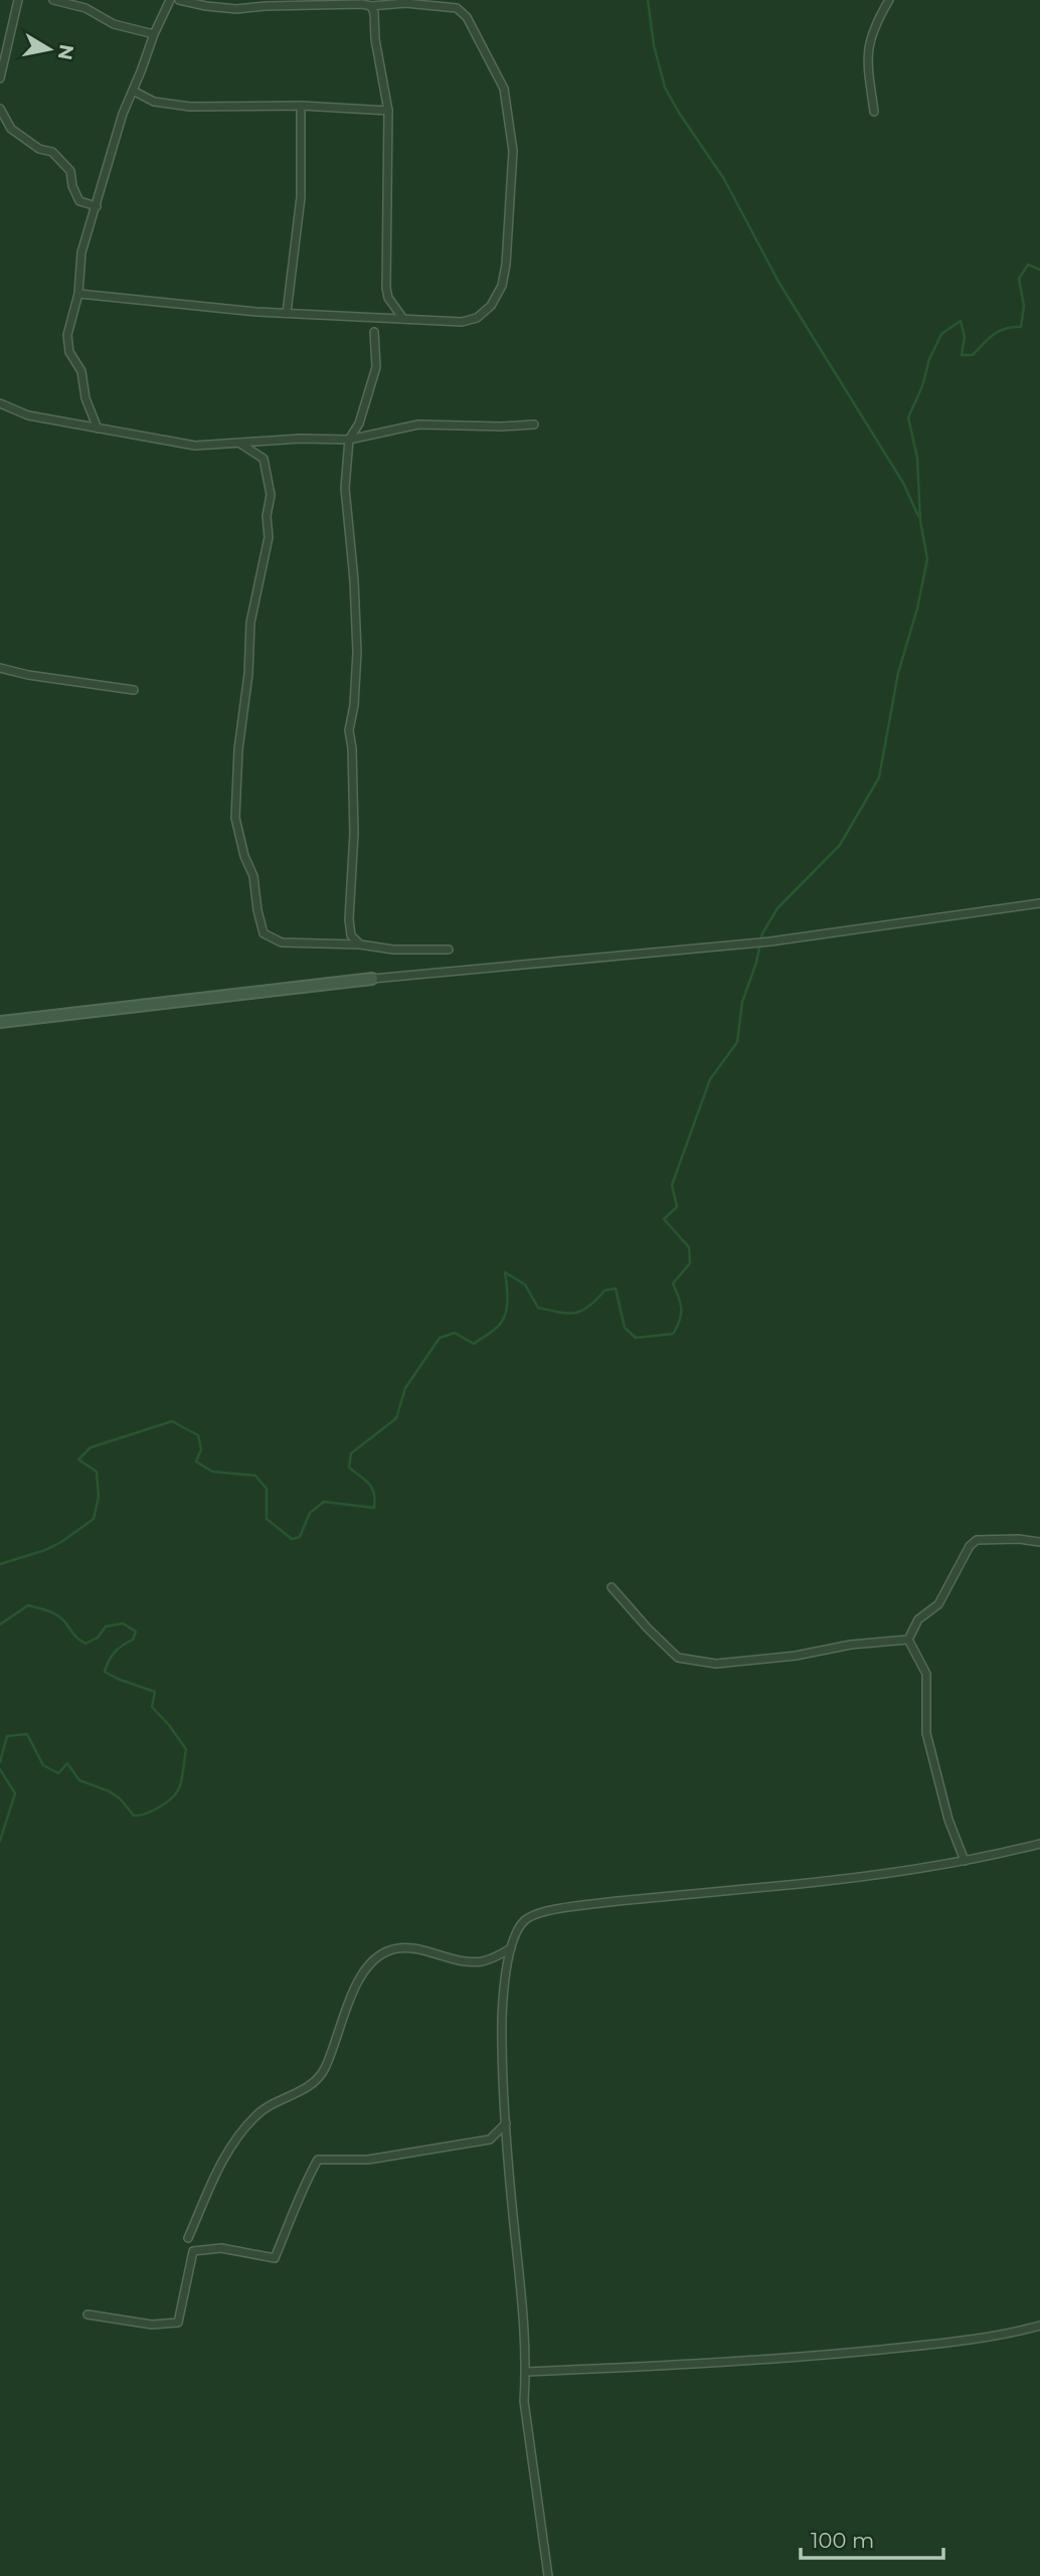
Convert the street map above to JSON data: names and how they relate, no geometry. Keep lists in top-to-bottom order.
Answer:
{
  "scale_bar": "100 m",
  "north": "right"
}
